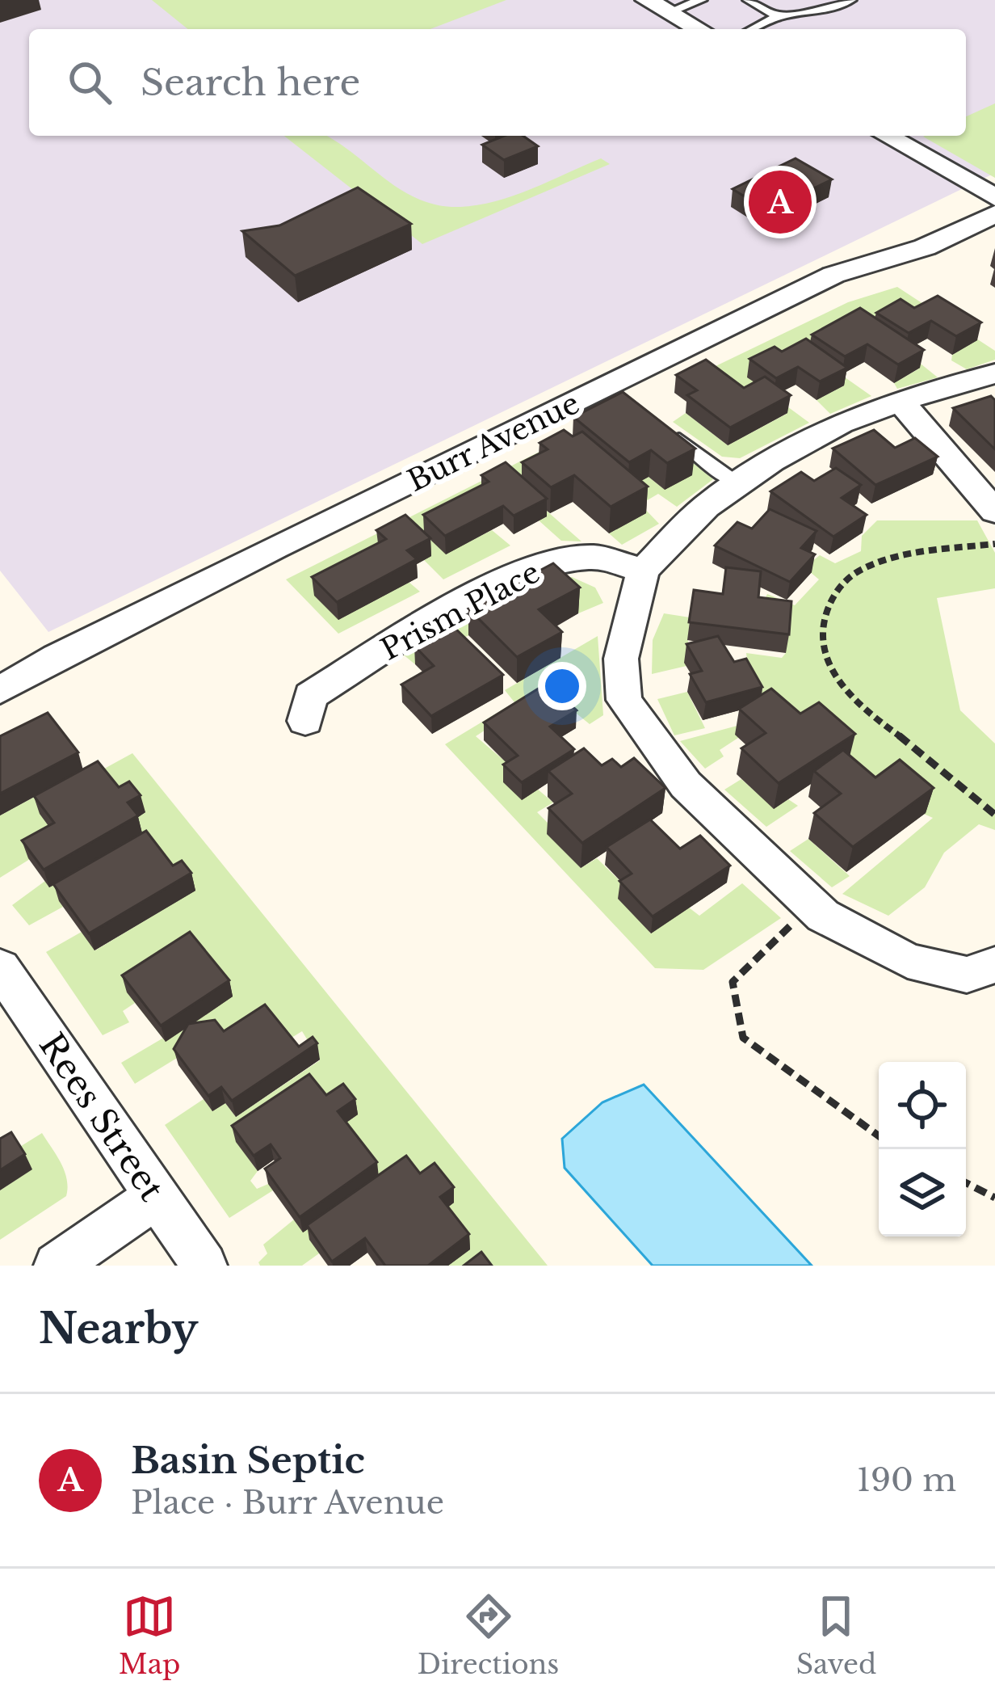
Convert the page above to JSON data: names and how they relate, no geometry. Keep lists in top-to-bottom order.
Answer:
{
  "streets": {
    "street": ["Burr Avenue", "Prism Place", "Rees Street"]
  },
  "page": {
    "search": "Search here",
    "pins": "A",
    "heading": "Nearby",
    "list": [
      {
        "mark": "A",
        "name": "Basin Septic",
        "note": "Place · Burr Avenue",
        "value": "190 m"
      }
    ],
    "nav": ["Map", "Directions", "Saved"]
  }
}
